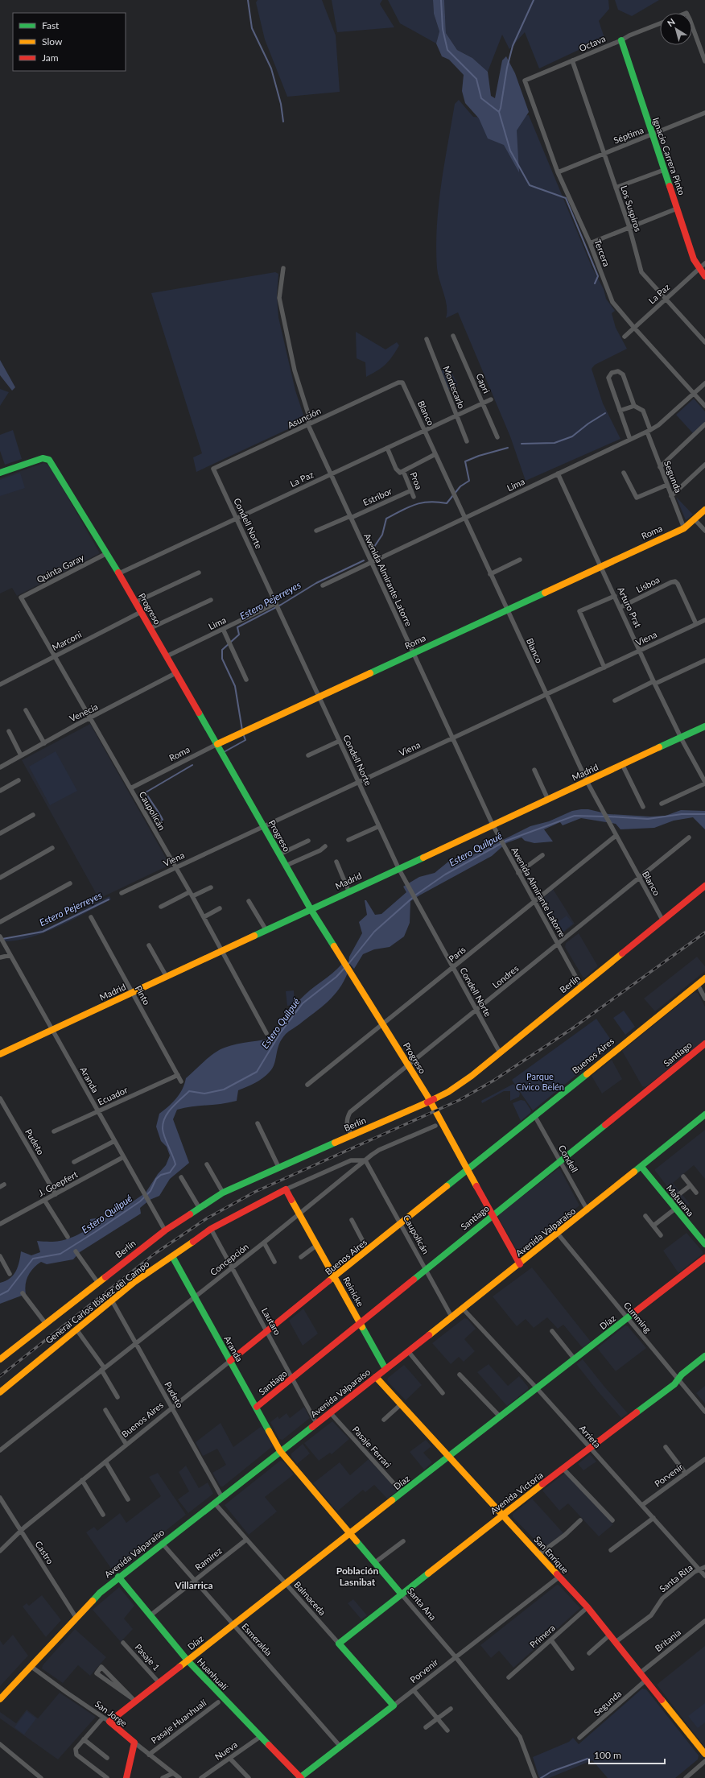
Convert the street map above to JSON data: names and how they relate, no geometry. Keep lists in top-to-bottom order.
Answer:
{
  "streets": {
    "street": [
      "Octava",
      "Séptima",
      "Ignacio Carrera Pinto",
      "Los Suspiros",
      "Tercera",
      "La Paz",
      "Capri",
      "Montecarlo",
      "Blanco",
      "Asunción",
      "Segunda",
      "Proa",
      "Lima",
      "Estribor",
      "Condell Norte",
      "Roma",
      "Quinta Garay",
      "Avenida Almirante Latorre",
      "Lisboa",
      "Arturo Prat",
      "Progreso",
      "Viena",
      "Marconi",
      "Venecia",
      "Madrid",
      "Caupolicán",
      "París",
      "Londres",
      "Berlín",
      "Pinto",
      "Santiago",
      "Buenos Aires",
      "Aranda",
      "Ecuador",
      "Pudeto",
      "Condell",
      "J. Goepfert",
      "Maturana",
      "Avenida Valparaíso",
      "Concepción",
      "Reinicke",
      "General Carlos Ibáñez del Campo",
      "Cumming",
      "Lautaro",
      "Díaz",
      "Arrieta",
      "Pasaje Ferrari",
      "Porvenir",
      "Avenida Victoria",
      "Castro",
      "San Enrique",
      "Ramírez",
      "Santa Rita",
      "Balmaceda",
      "Santa Ana",
      "Primera",
      "Esmeralda",
      "Britania",
      "Pasaje 1",
      "Huanhualí",
      "San Jorge",
      "Pasaje Huanhualí",
      "Nueva"
    ]
  },
  "crossings": [
    ["Octava", "Ignacio Carrera Pinto"],
    ["Octava", "Los Suspiros"],
    ["Octava", "Tercera"],
    ["Séptima", "Ignacio Carrera Pinto"],
    ["Séptima", "Los Suspiros"],
    ["Séptima", "Tercera"],
    ["Ignacio Carrera Pinto", "La Paz"],
    ["Los Suspiros", "La Paz"],
    ["Tercera", "La Paz"],
    ["Tercera", "Lima"],
    ["La Paz", "Capri"],
    ["La Paz", "Montecarlo"],
    ["La Paz", "Blanco"],
    ["La Paz", "Proa"],
    ["La Paz", "Condell Norte"],
    ["La Paz", "Avenida Almirante Latorre"],
    ["La Paz", "Progreso"],
    ["Blanco", "Asunción"],
    ["Blanco", "Lima"],
    ["Blanco", "Roma"],
    ["Blanco", "Viena"],
    ["Blanco", "Madrid"],
    ["Blanco", "París"],
    ["Blanco", "Londres"],
    ["Blanco", "Berlín"],
    ["Asunción", "Condell Norte"],
    ["Asunción", "Avenida Almirante Latorre"],
    ["Segunda", "Lima"],
    ["Segunda", "Roma"],
    ["Segunda", "San Enrique"],
    ["Proa", "Estribor"],
    ["Lima", "Condell Norte"],
    ["Lima", "Avenida Almirante Latorre"],
    ["Lima", "Arturo Prat"],
    ["Lima", "Progreso"],
    ["Estribor", "Avenida Almirante Latorre"],
    ["Condell Norte", "Roma"],
    ["Condell Norte", "Viena"],
    ["Condell Norte", "Madrid"],
    ["Condell Norte", "París"],
    ["Condell Norte", "Londres"],
    ["Condell Norte", "Berlín"],
    ["Roma", "Avenida Almirante Latorre"],
    ["Roma", "Arturo Prat"],
    ["Roma", "Progreso"],
    ["Roma", "Caupolicán"],
    ["Quinta Garay", "Progreso"],
    ["Quinta Garay", "Caupolicán"],
    ["Avenida Almirante Latorre", "Viena"],
    ["Avenida Almirante Latorre", "Madrid"],
    ["Avenida Almirante Latorre", "París"],
    ["Avenida Almirante Latorre", "Londres"],
    ["Avenida Almirante Latorre", "Berlín"],
    ["Lisboa", "Arturo Prat"],
    ["Lisboa", "Viena"],
    ["Arturo Prat", "Viena"],
    ["Arturo Prat", "Madrid"],
    ["Progreso", "Viena"],
    ["Progreso", "Marconi"],
    ["Progreso", "Venecia"],
    ["Progreso", "Madrid"],
    ["Progreso", "París"],
    ["Progreso", "Londres"],
    ["Progreso", "Santiago"],
    ["Progreso", "Buenos Aires"],
    ["Progreso", "Avenida Valparaíso"],
    ["Viena", "Caupolicán"],
    ["Marconi", "Caupolicán"],
    ["Venecia", "Caupolicán"],
    ["Madrid", "Caupolicán"],
    ["Madrid", "Pinto"],
    ["Madrid", "Aranda"],
    ["Caupolicán", "Santiago"],
    ["Caupolicán", "Buenos Aires"],
    ["Caupolicán", "Avenida Valparaíso"],
    ["Caupolicán", "Concepción"],
    ["Caupolicán", "General Carlos Ibáñez del Campo"],
    ["Londres", "Berlín"],
    ["Berlín", "Aranda"],
    ["Pinto", "Ecuador"],
    ["Santiago", "Aranda"],
    ["Santiago", "Condell"],
    ["Santiago", "Reinicke"],
    ["Santiago", "Lautaro"],
    ["Buenos Aires", "Aranda"],
    ["Buenos Aires", "Pudeto"],
    ["Buenos Aires", "Condell"],
    ["Buenos Aires", "Reinicke"],
    ["Buenos Aires", "Lautaro"],
    ["Buenos Aires", "Castro"],
    ["Aranda", "Ecuador"],
    ["Aranda", "J. Goepfert"],
    ["Aranda", "Avenida Valparaíso"],
    ["Aranda", "Concepción"],
    ["Aranda", "General Carlos Ibáñez del Campo"],
    ["Aranda", "Santa Ana"],
    ["Pudeto", "J. Goepfert"],
    ["Pudeto", "Avenida Valparaíso"],
    ["Pudeto", "Concepción"],
    ["Pudeto", "General Carlos Ibáñez del Campo"],
    ["Condell", "Avenida Valparaíso"],
    ["Maturana", "Avenida Valparaíso"],
    ["Avenida Valparaíso", "Reinicke"],
    ["Avenida Valparaíso", "Cumming"],
    ["Avenida Valparaíso", "Lautaro"],
    ["Avenida Valparaíso", "Arrieta"],
    ["Avenida Valparaíso", "Pasaje Ferrari"],
    ["Avenida Valparaíso", "Castro"],
    ["Avenida Valparaíso", "San Enrique"],
    ["Avenida Valparaíso", "Balmaceda"],
    ["Avenida Valparaíso", "Santa Ana"],
    ["Avenida Valparaíso", "Esmeralda"],
    ["Avenida Valparaíso", "Huanhualí"],
    ["Avenida Valparaíso", "San Jorge"],
    ["Concepción", "Reinicke"],
    ["Concepción", "General Carlos Ibáñez del Campo"],
    ["Concepción", "Lautaro"],
    ["Reinicke", "General Carlos Ibáñez del Campo"],
    ["General Carlos Ibáñez del Campo", "Lautaro"],
    ["Cumming", "Díaz"],
    ["Cumming", "Avenida Victoria"],
    ["Díaz", "Arrieta"],
    ["Díaz", "Pasaje Ferrari"],
    ["Díaz", "San Enrique"],
    ["Díaz", "Balmaceda"],
    ["Díaz", "Santa Ana"],
    ["Díaz", "Esmeralda"],
    ["Díaz", "Pasaje 1"],
    ["Díaz", "Huanhualí"],
    ["Díaz", "San Jorge"],
    ["Arrieta", "Porvenir"],
    ["Arrieta", "Avenida Victoria"],
    ["Arrieta", "Santa Rita"],
    ["Porvenir", "San Enrique"],
    ["Porvenir", "Balmaceda"],
    ["Porvenir", "Santa Ana"],
    ["Porvenir", "Esmeralda"],
    ["Porvenir", "Huanhualí"],
    ["Avenida Victoria", "San Enrique"],
    ["Avenida Victoria", "Balmaceda"],
    ["Avenida Victoria", "Santa Ana"],
    ["San Enrique", "Santa Rita"],
    ["San Enrique", "Primera"],
    ["San Enrique", "Britania"],
    ["Ramírez", "Balmaceda"],
    ["Ramírez", "Esmeralda"],
    ["Ramírez", "Huanhualí"],
    ["Huanhualí", "Nueva"],
    ["San Jorge", "Pasaje Huanhualí"]
  ],
  "districts": ["Población Lasnibat", "Villarrica"],
  "water": ["Estero Pejerreyes", "Estero Quilpué"],
  "parks": ["Parque Cívico Belén"],
  "legend": ["Fast", "Slow", "Jam"],
  "scale_bar": "100 m",
  "north": "top left"
}
